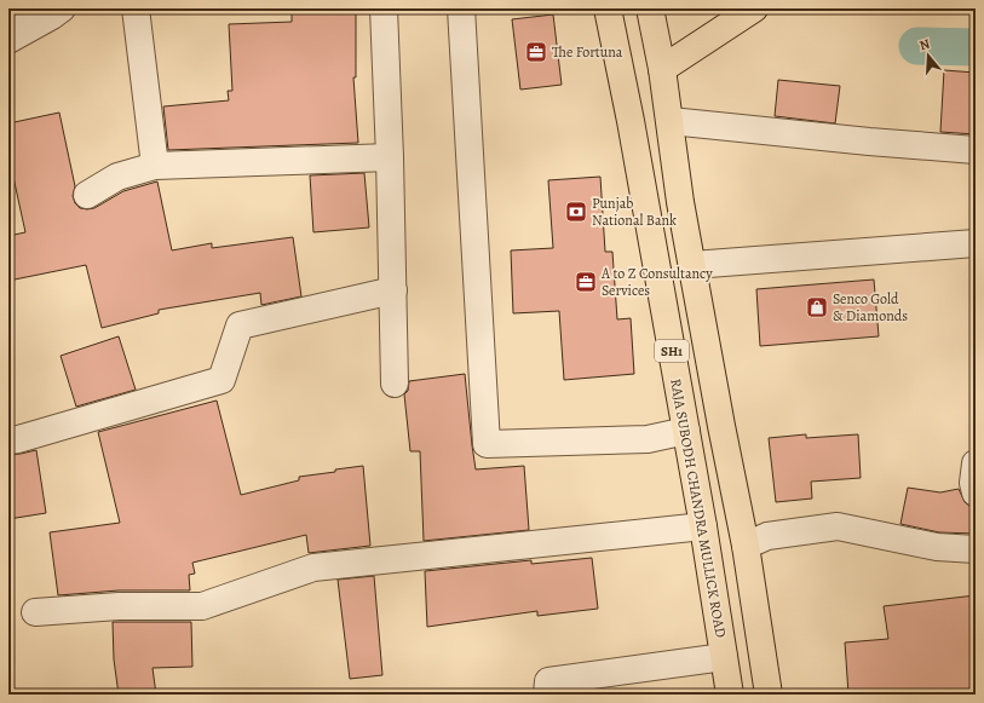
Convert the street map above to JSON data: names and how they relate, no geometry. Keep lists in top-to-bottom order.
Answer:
{
  "streets": {
    "main road": ["SH1", "RAJA SUBODH CHANDRA MULLICK ROAD"]
  },
  "places": {
    "office": ["The Fortuna", "A to Z Consultancy Services"],
    "bank": ["Punjab National Bank"],
    "shop": ["Senco Gold & Diamonds"]
  },
  "north": "top"
}
